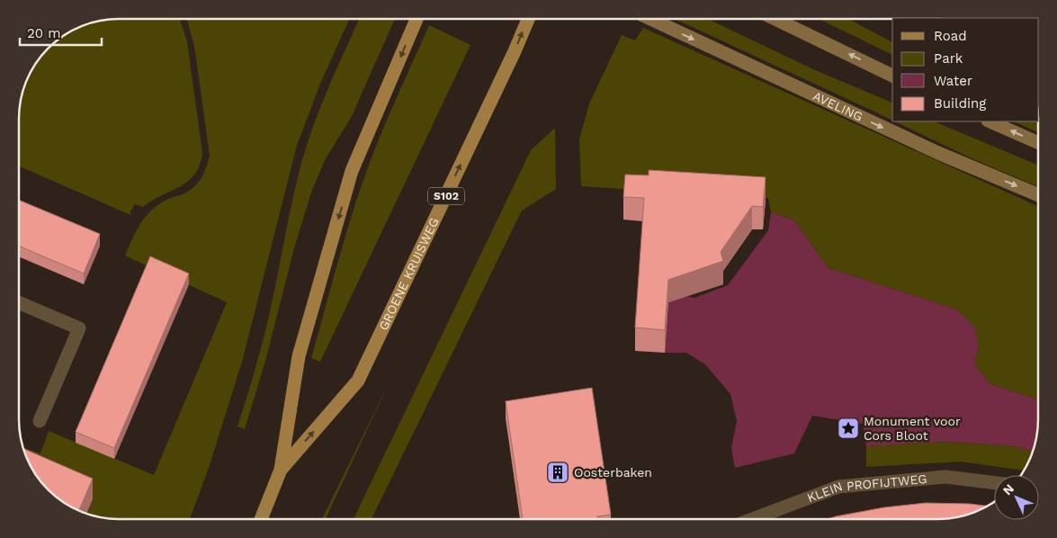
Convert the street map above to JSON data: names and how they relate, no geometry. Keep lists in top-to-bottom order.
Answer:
{
  "streets": {
    "main road": ["AVELING", "S102", "GROENE KRUISWEG"],
    "street": ["KLEIN PROFIJTWEG"]
  },
  "places": {
    "place": ["Monument voor Cors Bloot"],
    "building": ["Oosterbaken"]
  },
  "legend": [
    "Road",
    "Park",
    "Water",
    "Building"
  ],
  "scale_bar": "20 m",
  "north": "top left"
}
